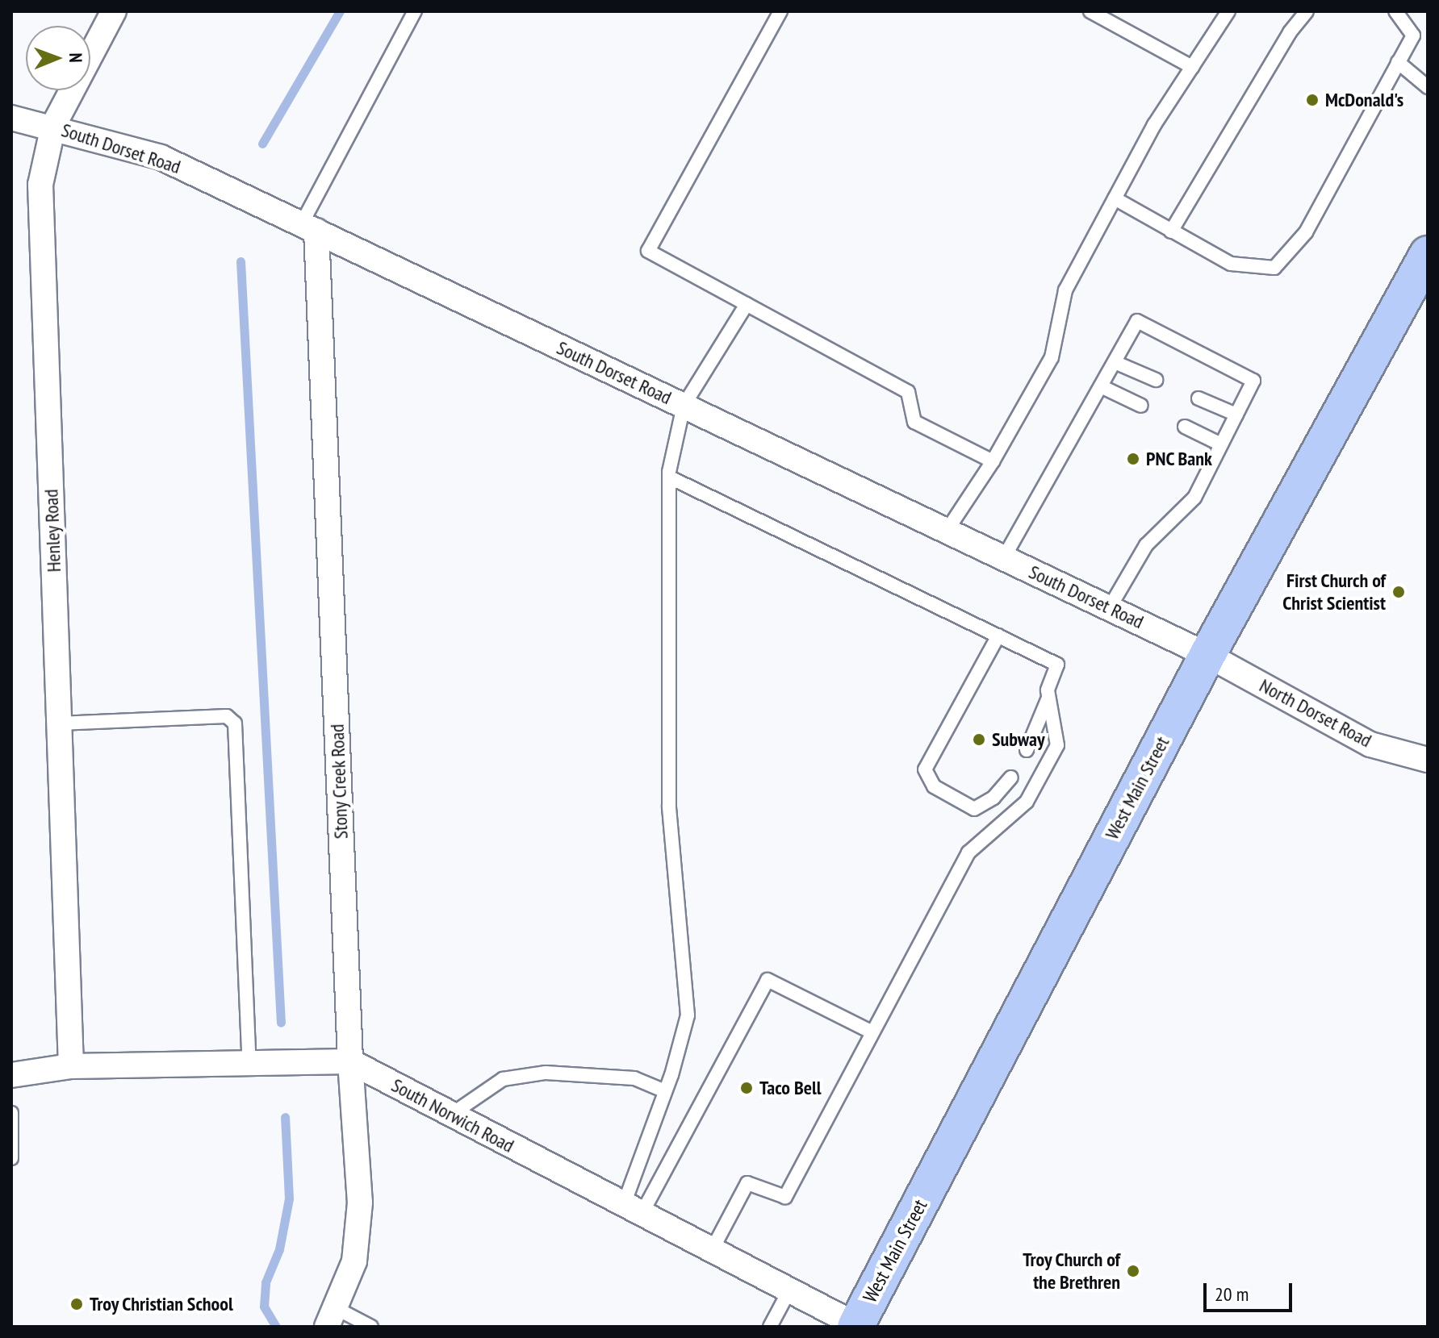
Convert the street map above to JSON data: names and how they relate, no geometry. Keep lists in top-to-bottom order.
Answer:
{
  "streets": {
    "main road": ["West Main Street"],
    "street": [
      "South Dorset Road",
      "Henley Road",
      "North Dorset Road",
      "Stony Creek Road",
      "South Norwich Road"
    ]
  },
  "crossings": [
    ["South Dorset Road", "Henley Road"],
    ["South Dorset Road", "North Dorset Road"],
    ["South Dorset Road", "Stony Creek Road"],
    ["South Dorset Road", "West Main Street"],
    ["Henley Road", "South Norwich Road"],
    ["North Dorset Road", "West Main Street"],
    ["Stony Creek Road", "South Norwich Road"],
    ["West Main Street", "South Norwich Road"]
  ],
  "places": [
    "McDonald's",
    "PNC Bank",
    "First Church of Christ Scientist",
    "Subway",
    "Taco Bell",
    "Troy Church of the Brethren",
    "Troy Christian School"
  ],
  "scale_bar": "20 m",
  "north": "right"
}
